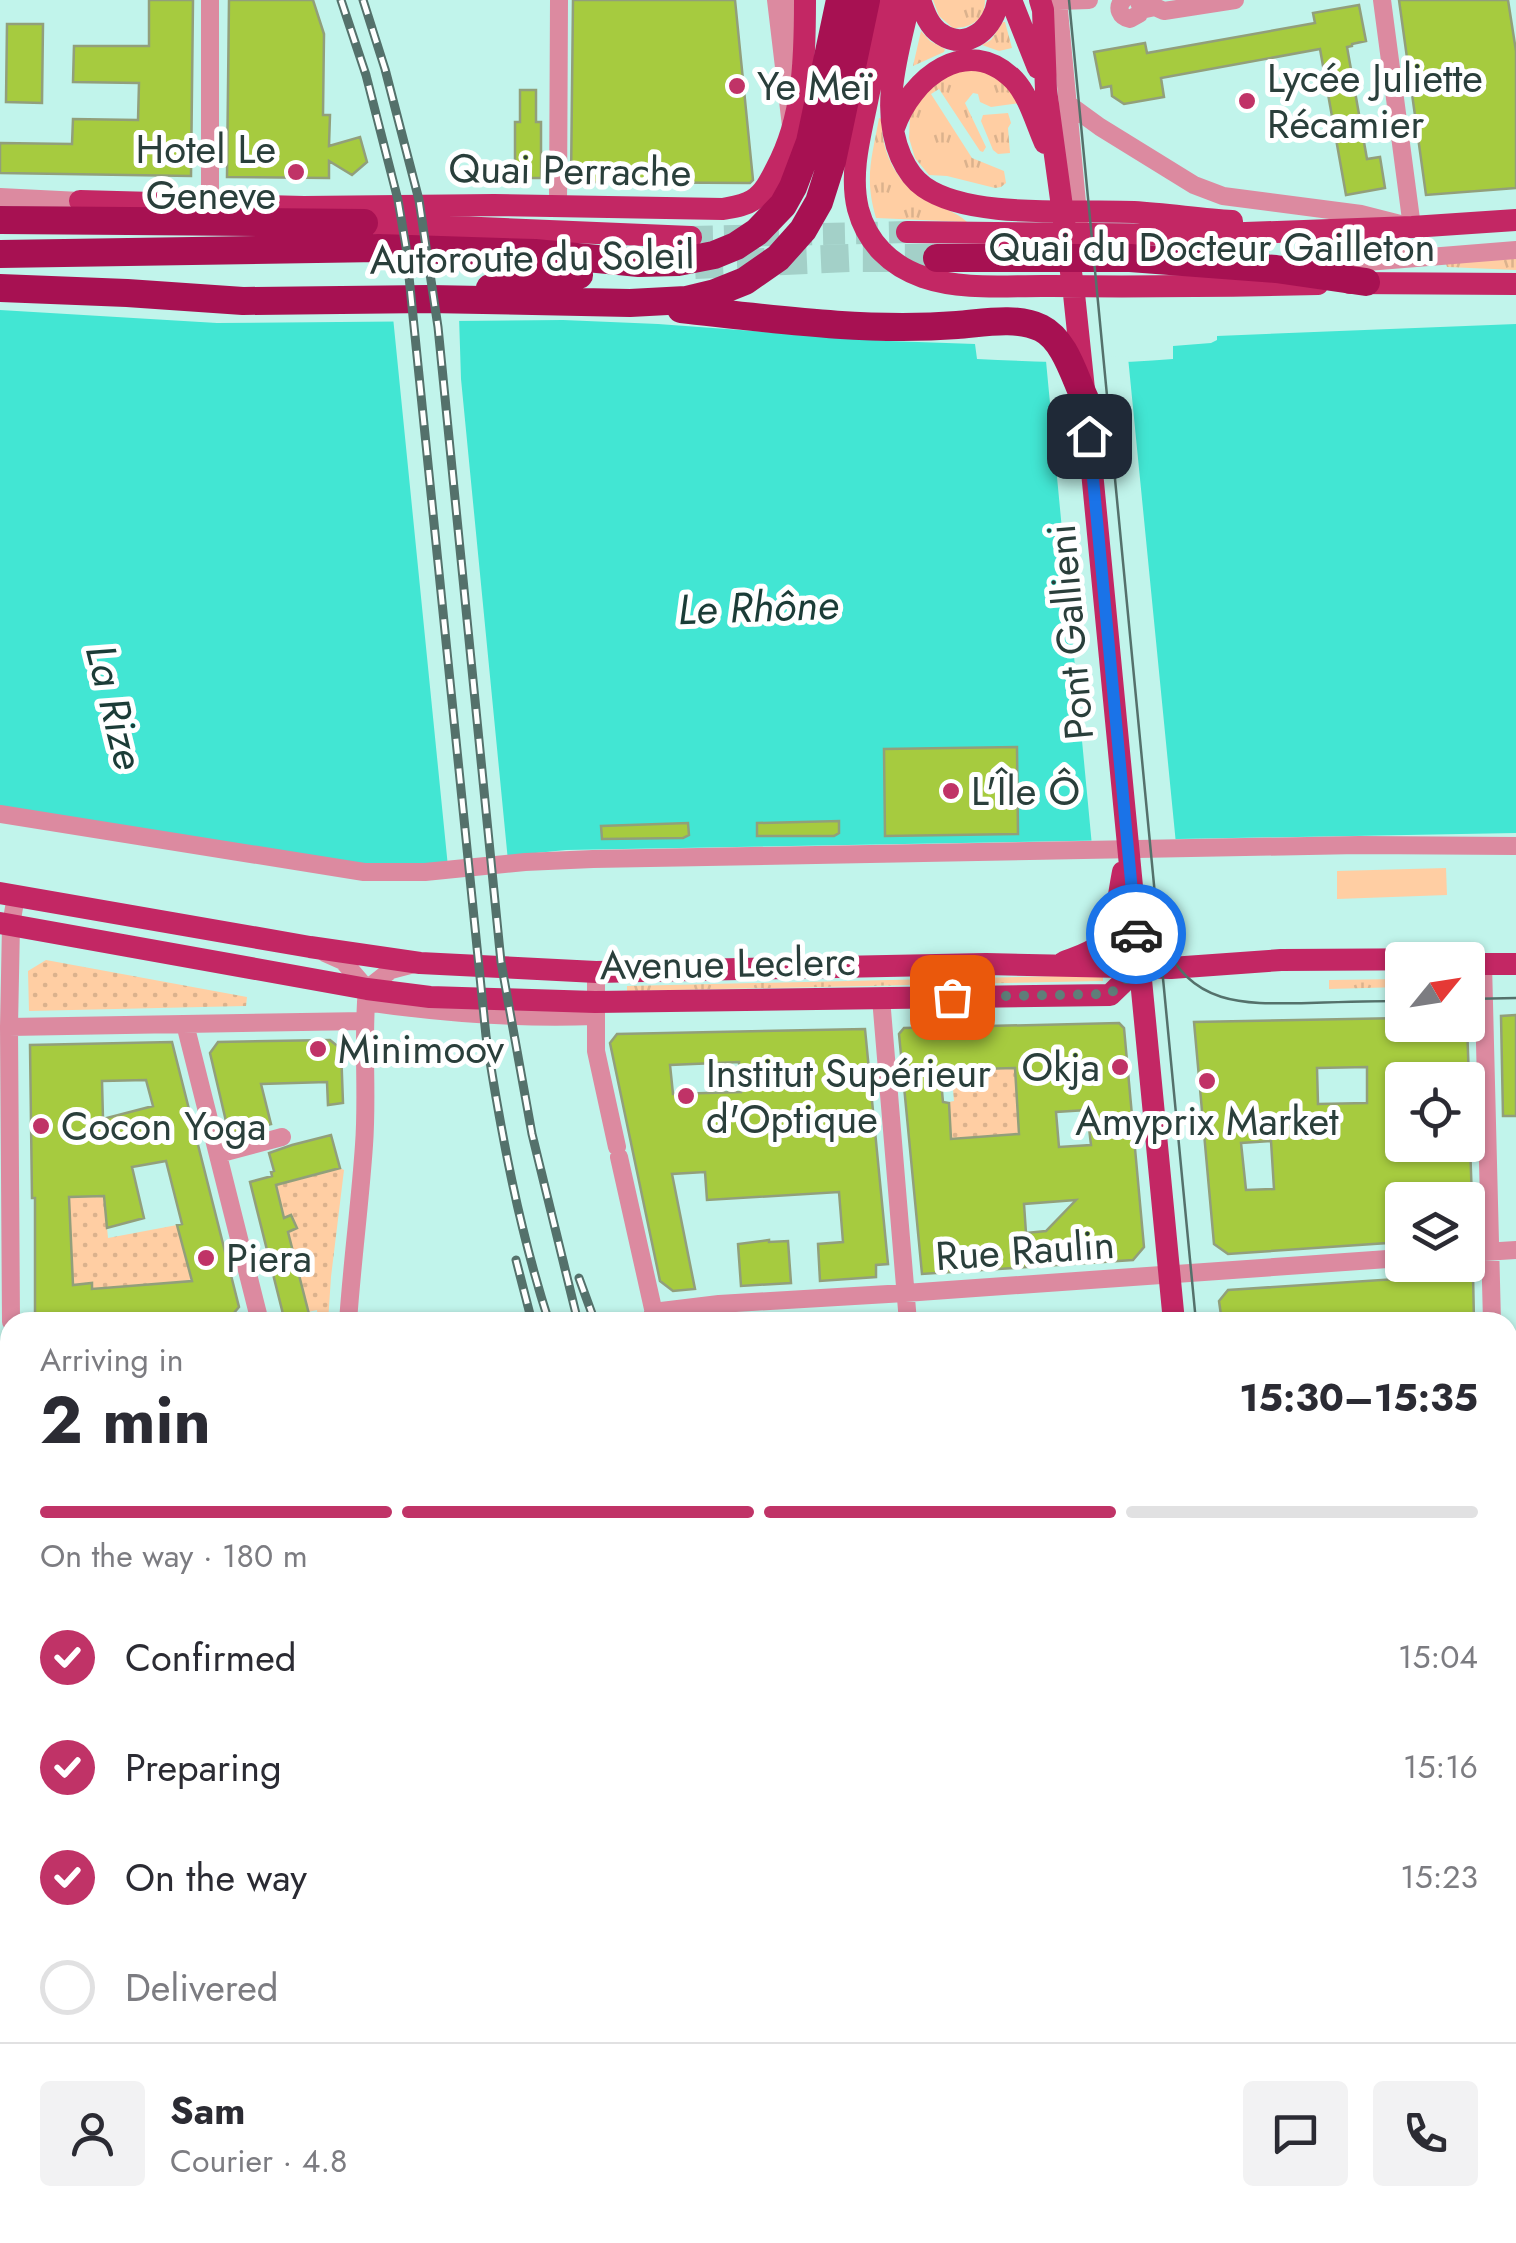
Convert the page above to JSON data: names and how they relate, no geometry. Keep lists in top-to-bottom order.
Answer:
{
  "streets": {
    "highway": ["Autoroute du Soleil"],
    "main road": [
      "Quai Perrache",
      "Quai du Docteur Gailleton",
      "Pont Gallieni",
      "Avenue Leclerc"
    ],
    "street": ["Rue Raulin"]
  },
  "crossings": [
    ["Pont Gallieni", "Avenue Leclerc"],
    ["Pont Gallieni", "Rue Raulin"]
  ],
  "water": ["Le Rhône", "La Rize"],
  "places": [
    "Ye Meï",
    "Lycée Juliette Récamier",
    "Hotel Le Geneve",
    "L'Île Ô",
    "Minimoov",
    "Okja",
    "Amyprix Market",
    "Institut Supérieur d'Optique",
    "Cocon Yoga",
    "Piera"
  ],
  "north": "top right",
  "page": {
    "heading": ["2 min", "Arriving in", "15:30–15:35"],
    "panel": ["Sam", "Courier · 4.8"],
    "bar": "On the way · 180 m",
    "list": [
      ["Confirmed", "15:04"],
      ["Preparing", "15:16"],
      ["On the way", "15:23"],
      "Delivered"
    ]
  }
}
